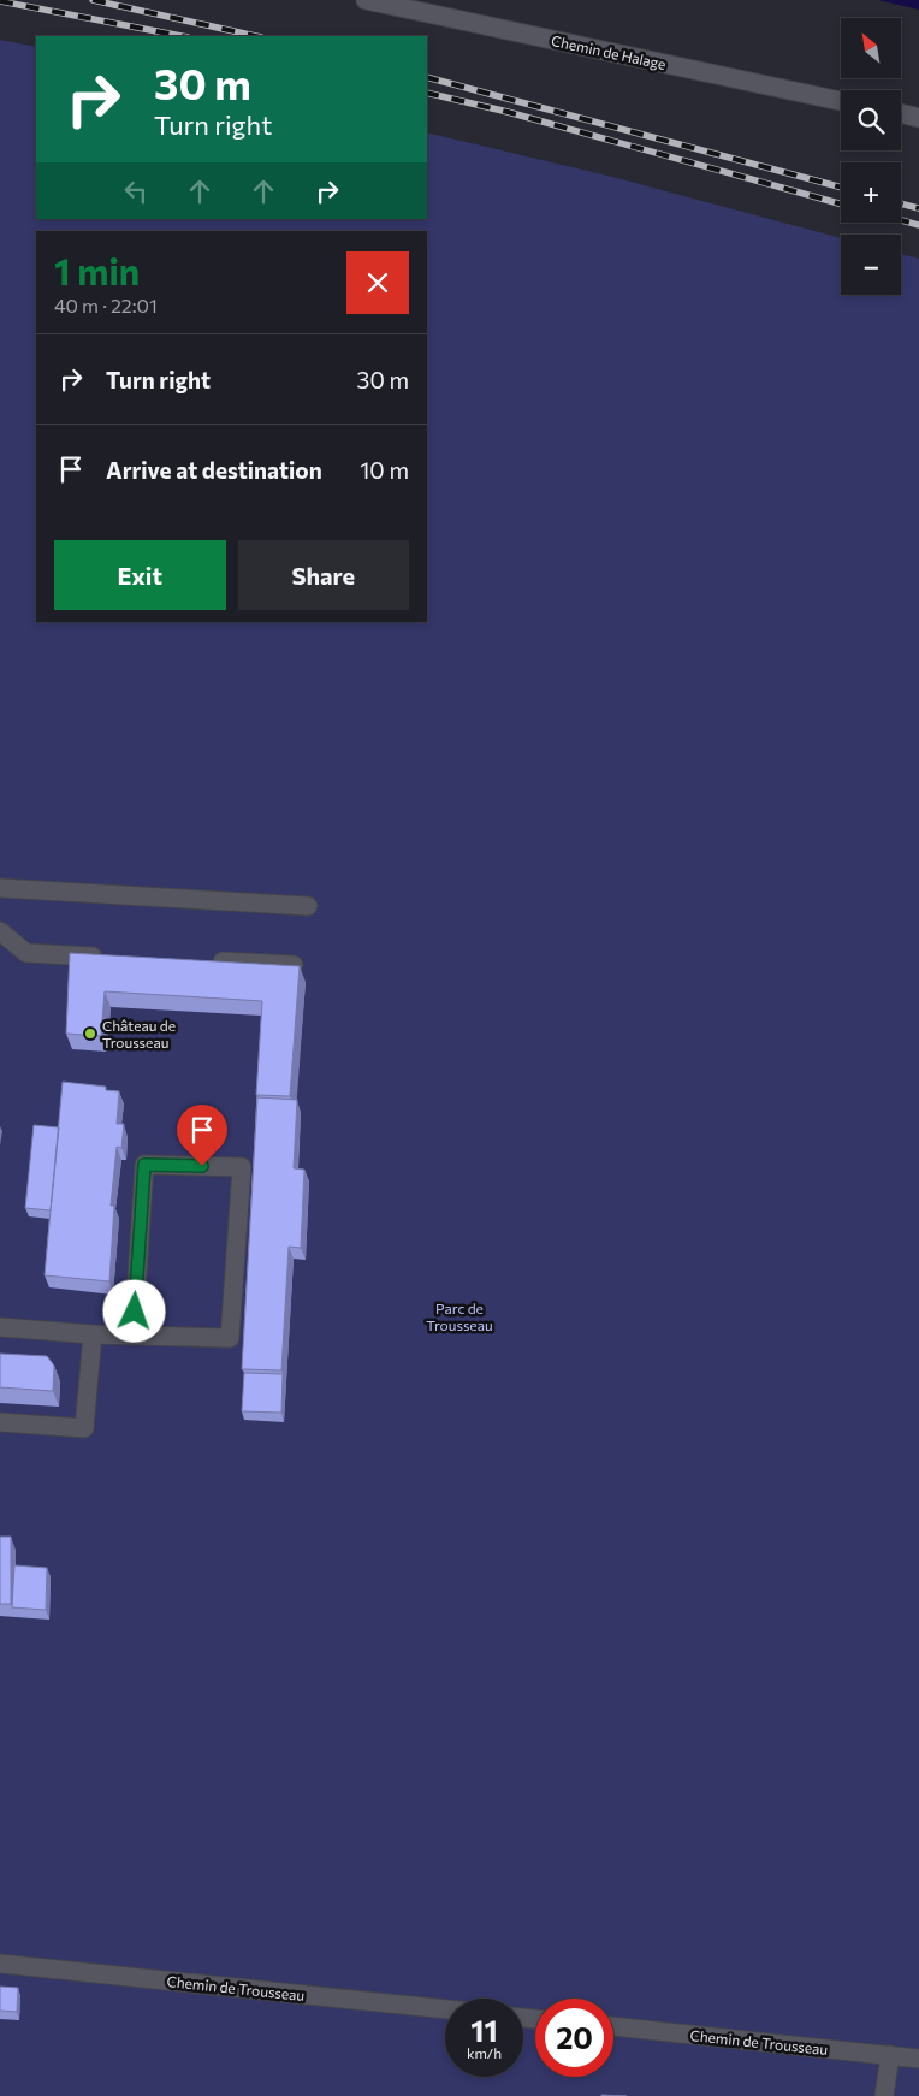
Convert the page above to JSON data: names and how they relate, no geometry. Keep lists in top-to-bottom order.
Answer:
{
  "streets": {
    "street": ["Chemin de Halage", "Chemin de Trousseau"]
  },
  "parks": ["Parc de Trousseau"],
  "places": ["Château de Trousseau"],
  "north": "top left",
  "page": {
    "map_buttons": ["+", "−"],
    "turn": ["30 m", "Turn right"],
    "heading": ["1 min", "40 m · 22:01"],
    "list": [
      {
        "name": "Turn right",
        "value": "30 m"
      },
      {
        "name": "Arrive at destination",
        "value": "10 m"
      }
    ],
    "buttons": ["Exit", "Share"],
    "speed": "11 km/h",
    "limit": "20"
  }
}
